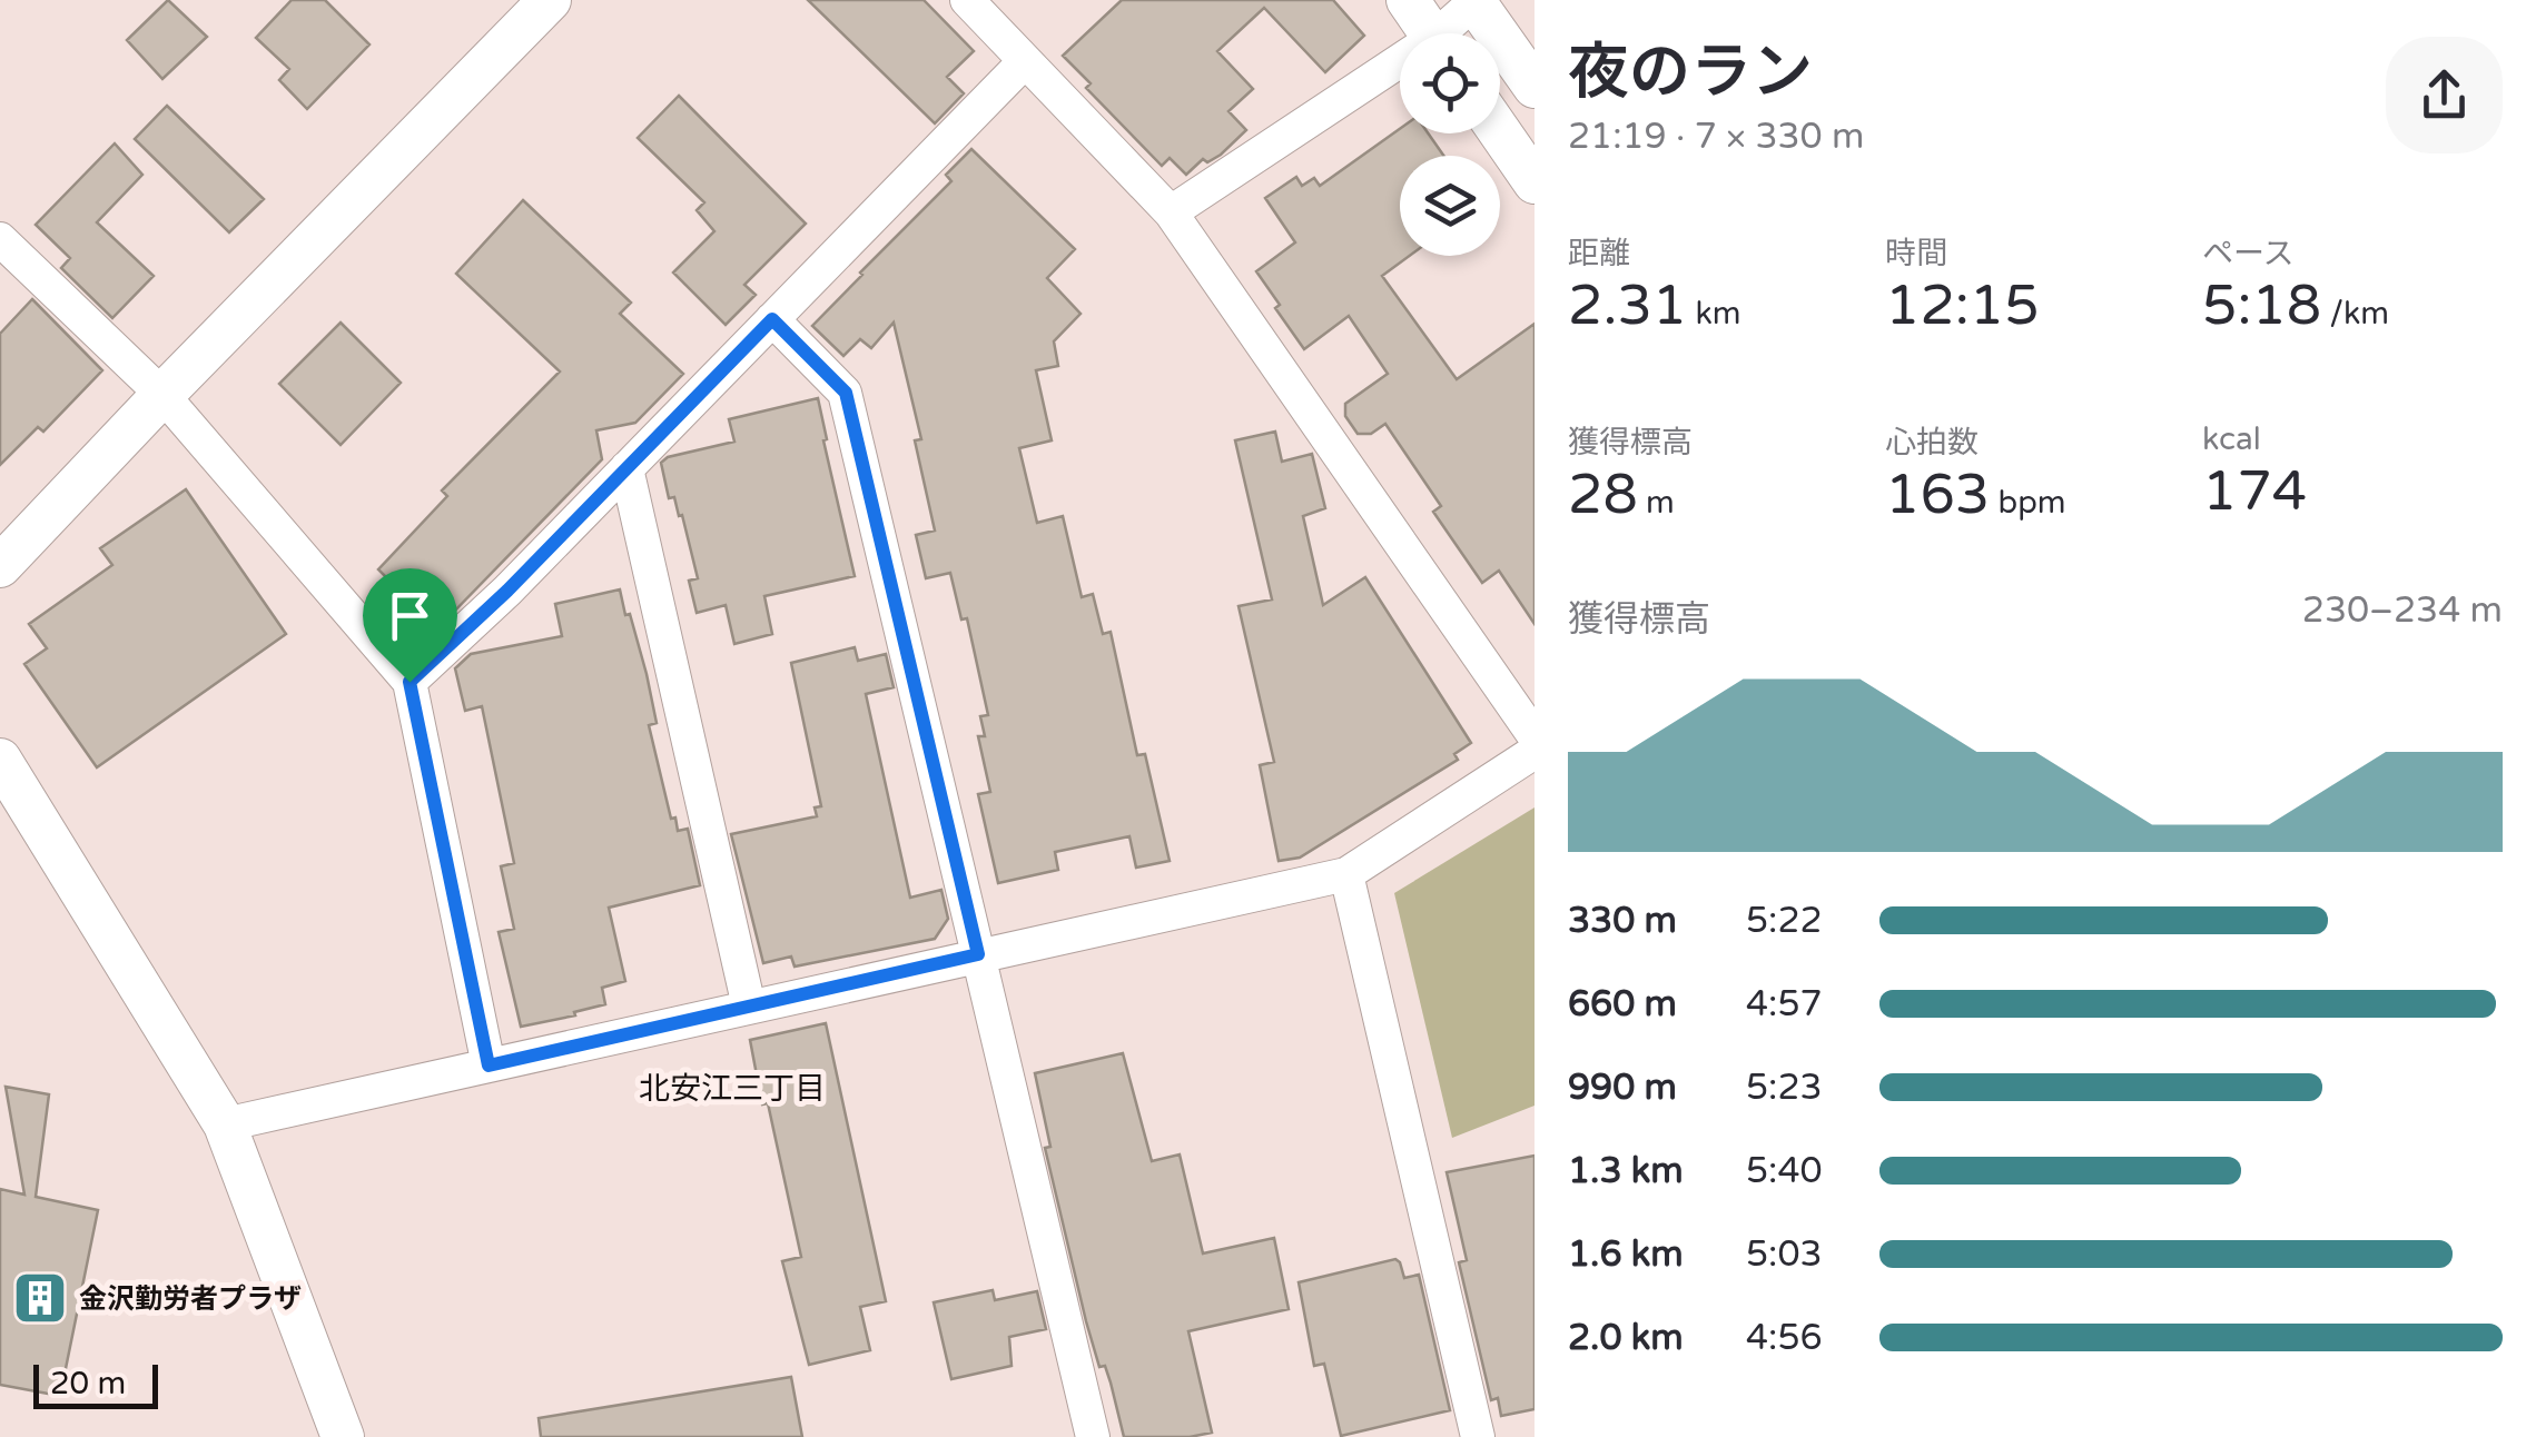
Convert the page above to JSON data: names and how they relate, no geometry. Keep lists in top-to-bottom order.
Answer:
{
  "districts": ["北安江三丁目"],
  "places": {
    "building": ["金沢勤労者プラザ"]
  },
  "scale_bar": "20 m",
  "page": {
    "heading": ["夜のラン", "21:19 · 7 × 330 m"],
    "stats": [
      ["距離", "2.31 km"],
      ["時間", "12:15"],
      ["ペース", "5:18 /km"],
      ["獲得標高", "28 m"],
      ["心拍数", "163 bpm"],
      ["kcal", "174"]
    ],
    "chart": ["獲得標高", "230–234 m"],
    "list": [
      {
        "name": "330 m",
        "note": "5:22"
      },
      {
        "name": "660 m",
        "note": "4:57"
      },
      {
        "name": "990 m",
        "note": "5:23"
      },
      {
        "name": "1.3 km",
        "note": "5:40"
      },
      {
        "name": "1.6 km",
        "note": "5:03"
      },
      {
        "name": "2.0 km",
        "note": "4:56"
      }
    ],
    "scale": "20 m"
  }
}
